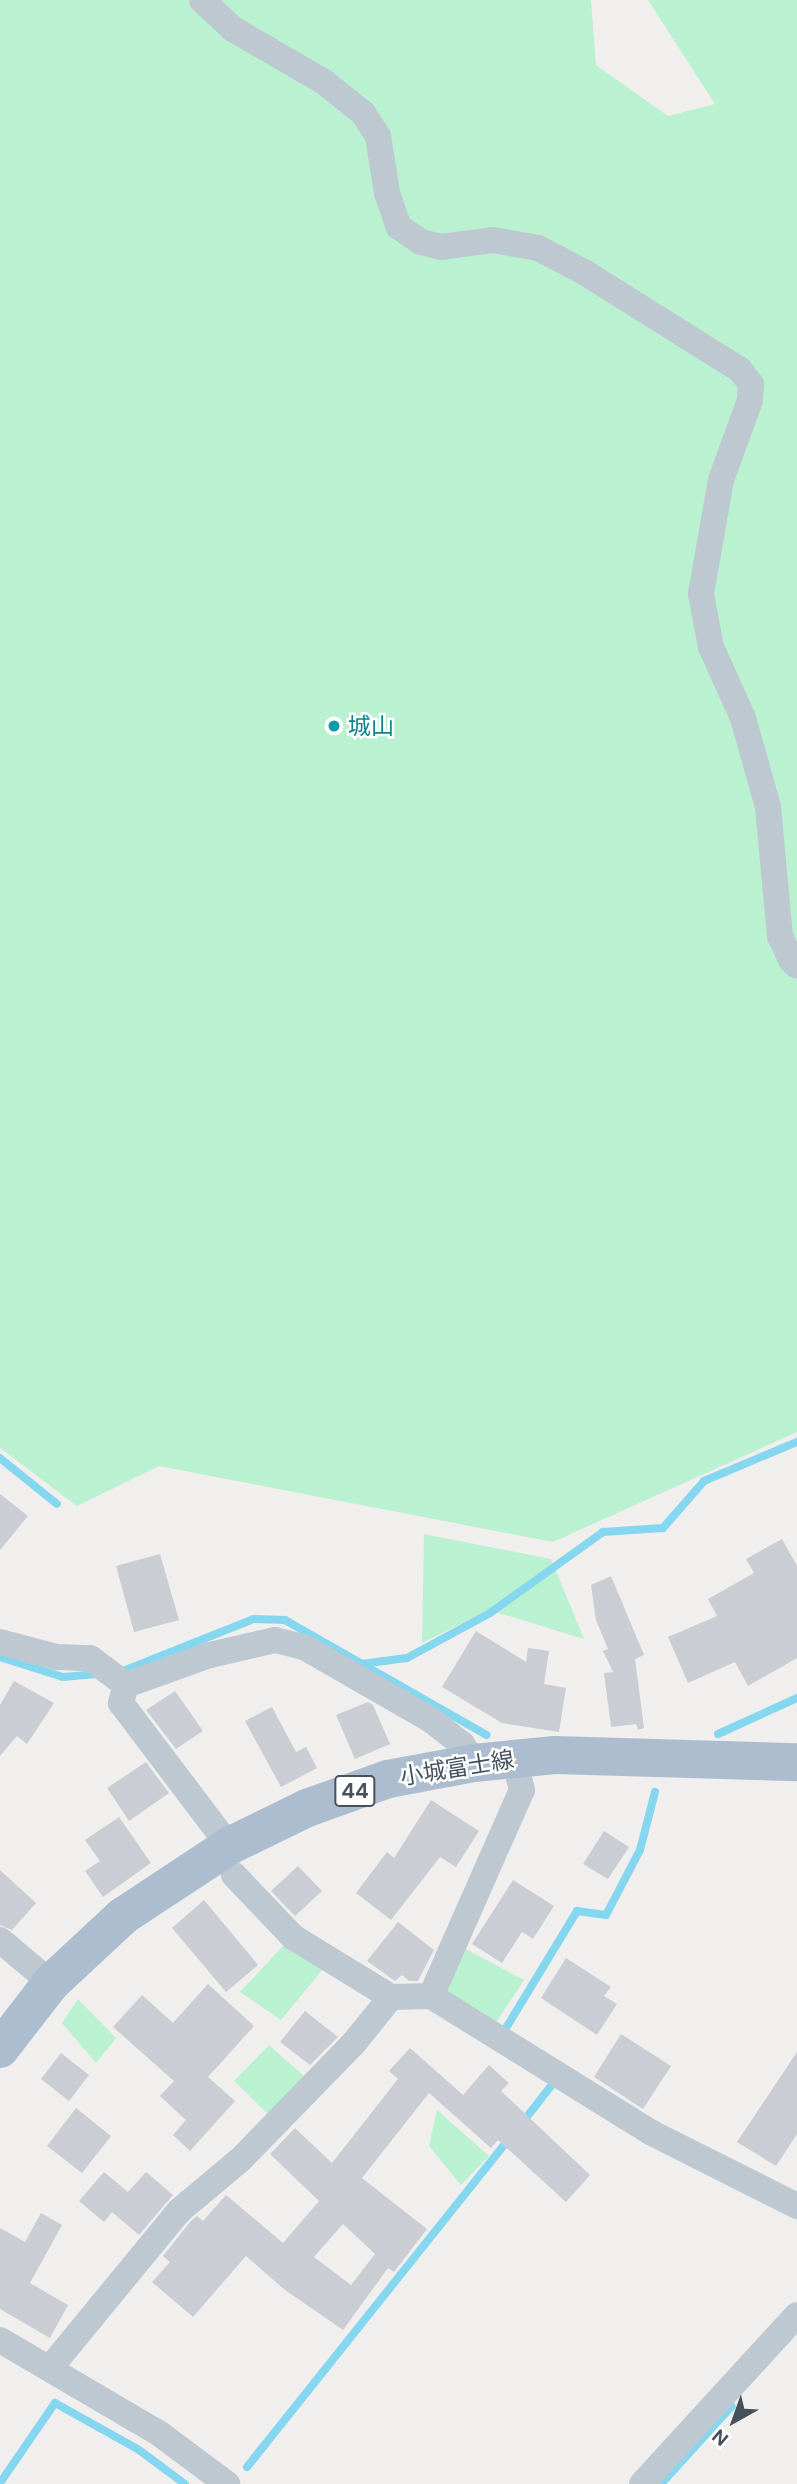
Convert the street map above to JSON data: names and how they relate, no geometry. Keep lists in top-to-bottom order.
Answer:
{
  "streets": {
    "main road": ["小城富士線", "44"]
  },
  "places": ["城山"],
  "north": "bottom left"
}
